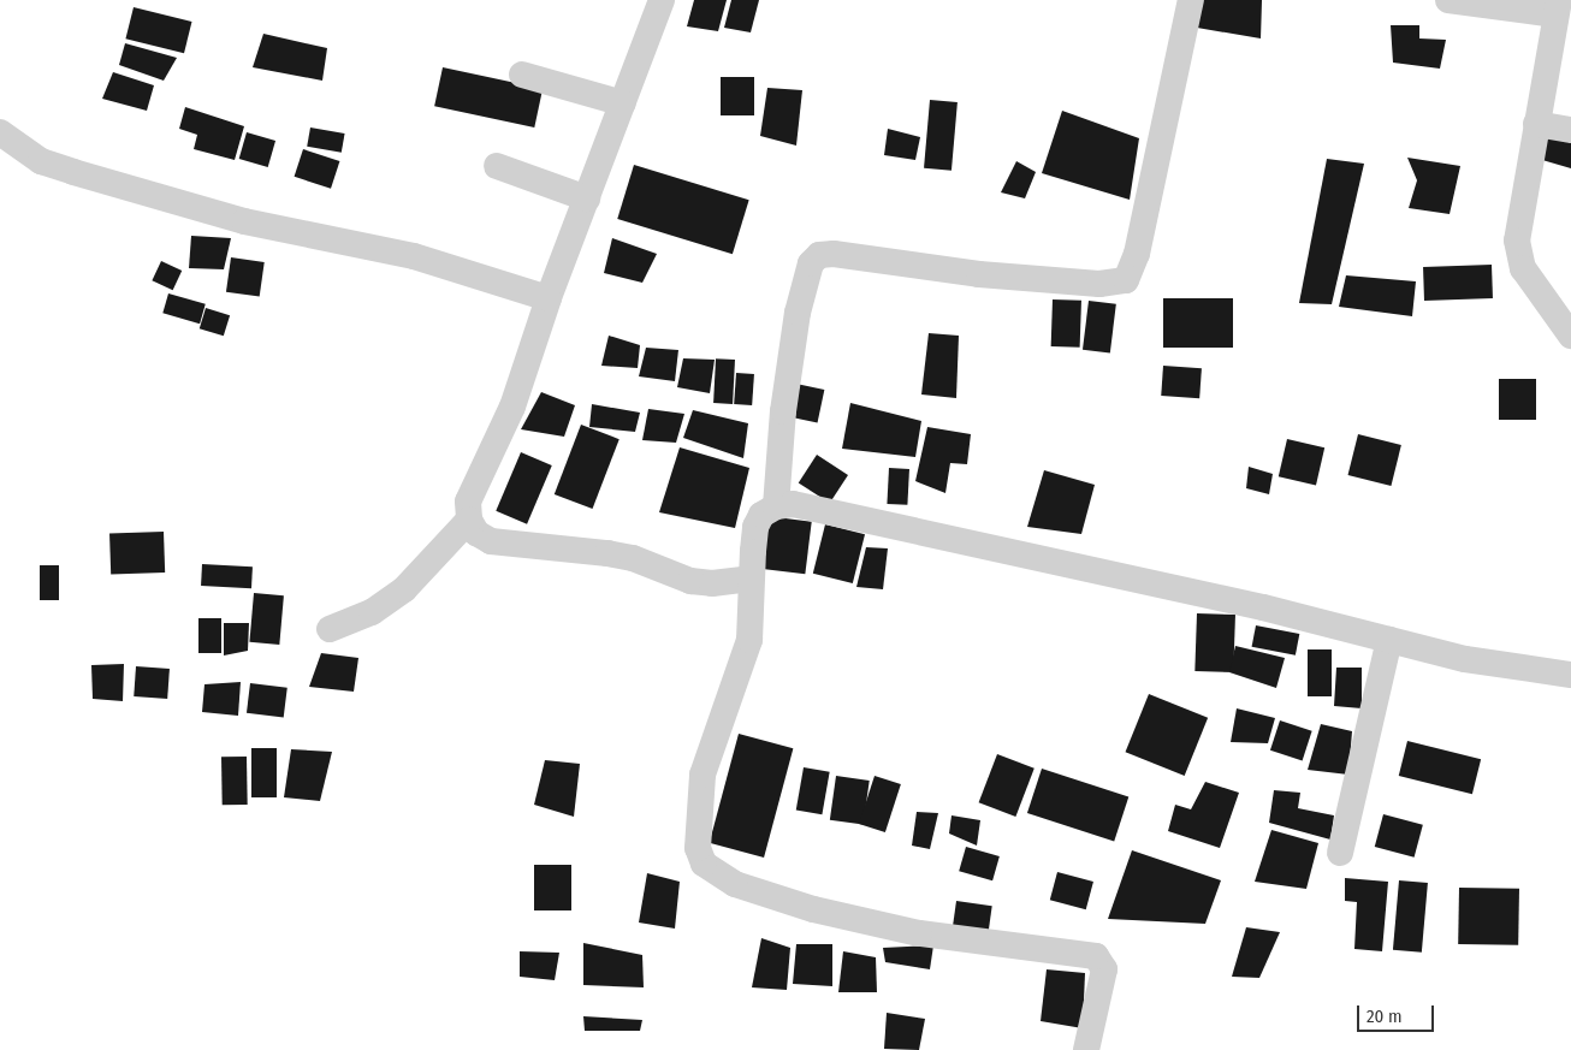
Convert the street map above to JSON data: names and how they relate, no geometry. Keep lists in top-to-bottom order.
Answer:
{
  "scale_bar": "20 m"
}
